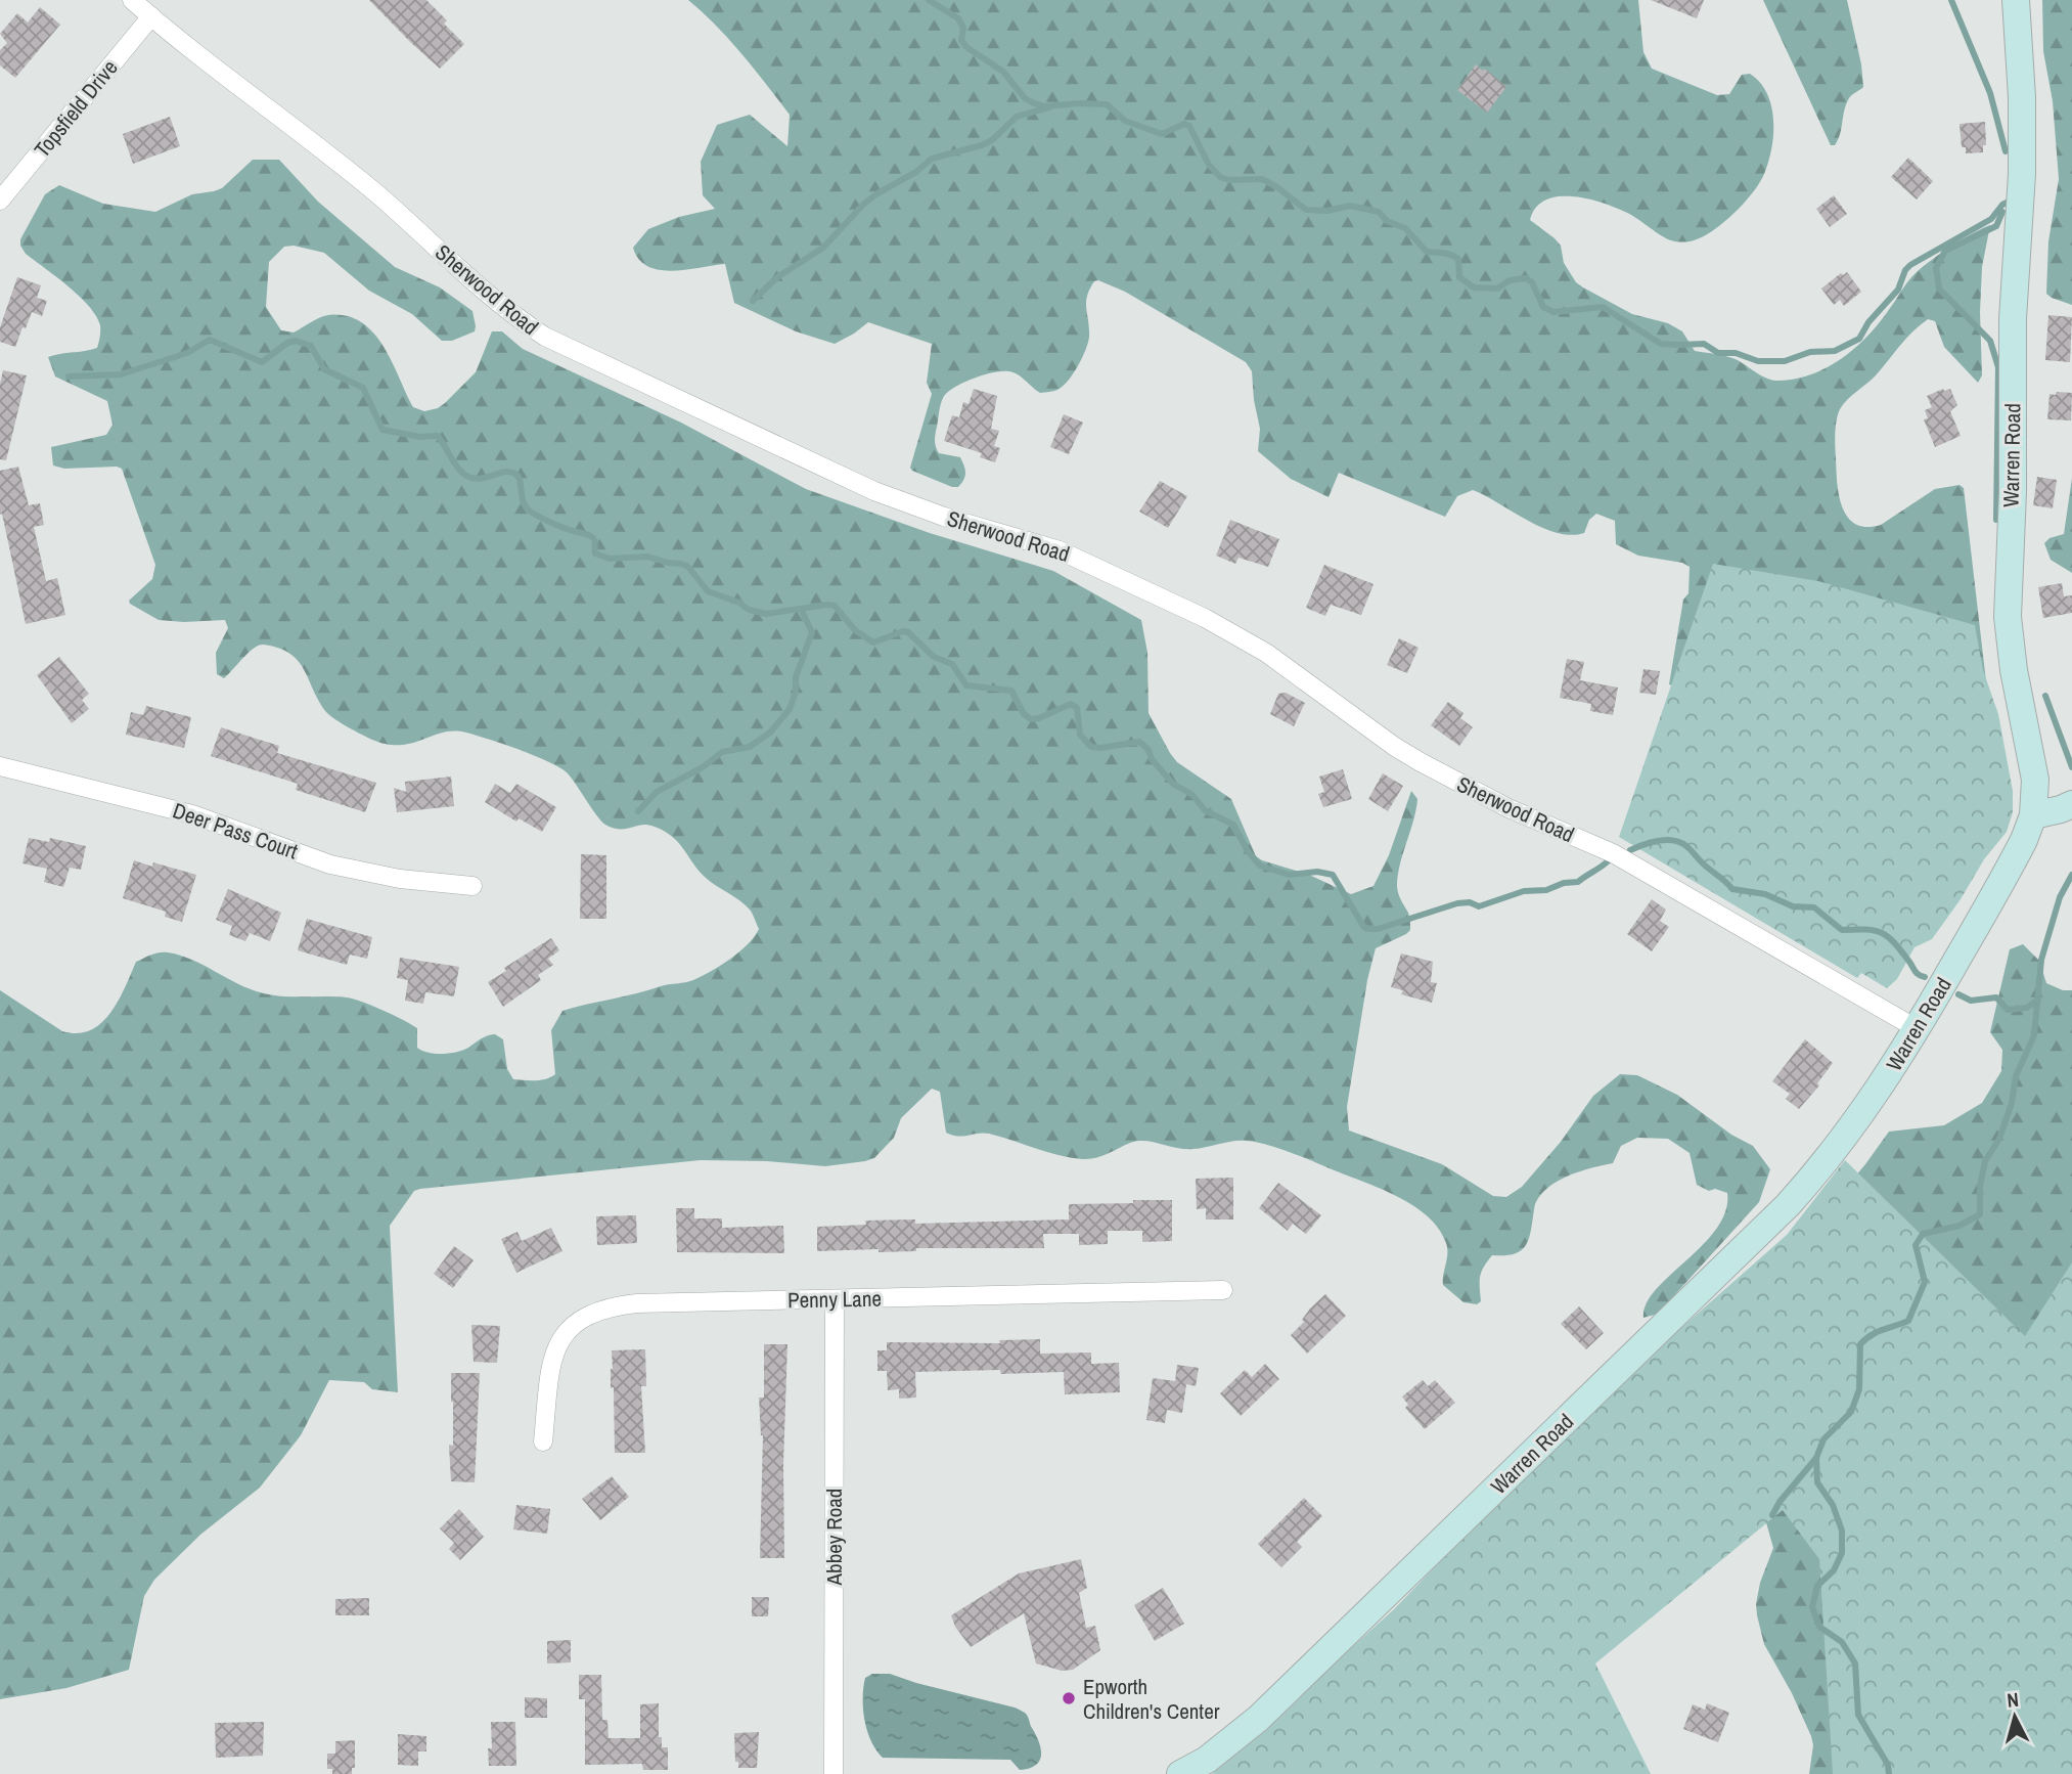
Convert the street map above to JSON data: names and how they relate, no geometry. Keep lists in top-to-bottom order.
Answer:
{
  "streets": {
    "street": [
      "Topsfield Drive",
      "Sherwood Road",
      "Warren Road",
      "Deer Pass Court",
      "Penny Lane",
      "Abbey Road"
    ]
  },
  "crossings": [
    ["Topsfield Drive", "Sherwood Road"],
    ["Sherwood Road", "Warren Road"],
    ["Penny Lane", "Abbey Road"]
  ],
  "places": ["Epworth Children's Center"],
  "north": "top"
}
